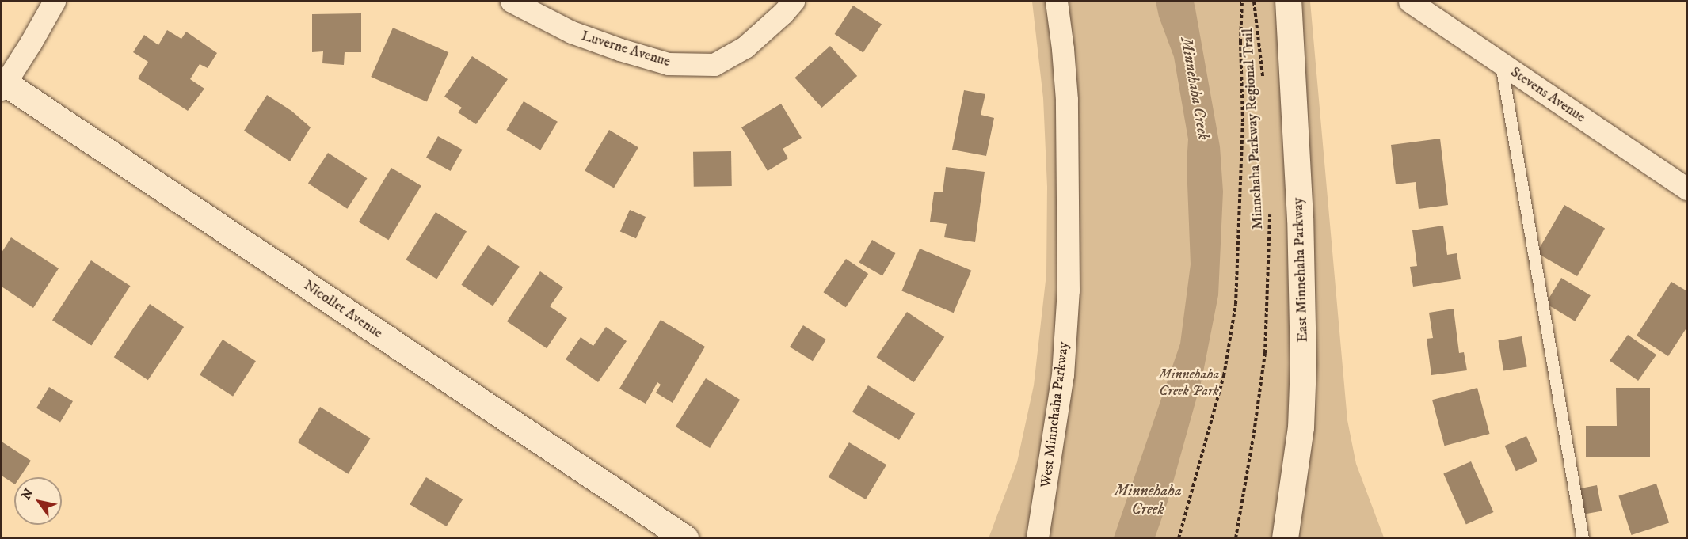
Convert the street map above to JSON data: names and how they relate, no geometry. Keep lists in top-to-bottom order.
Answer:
{
  "streets": {
    "main road": ["East Minnehaha Parkway", "Nicollet Avenue"],
    "street": ["Luverne Avenue", "Stevens Avenue", "West Minnehaha Parkway"],
    "path": ["Minnehaha Parkway Regional Trail"]
  },
  "water": ["Minnehaha Creek"],
  "parks": ["Minnehaha Creek Park"],
  "north": "top left"
}
